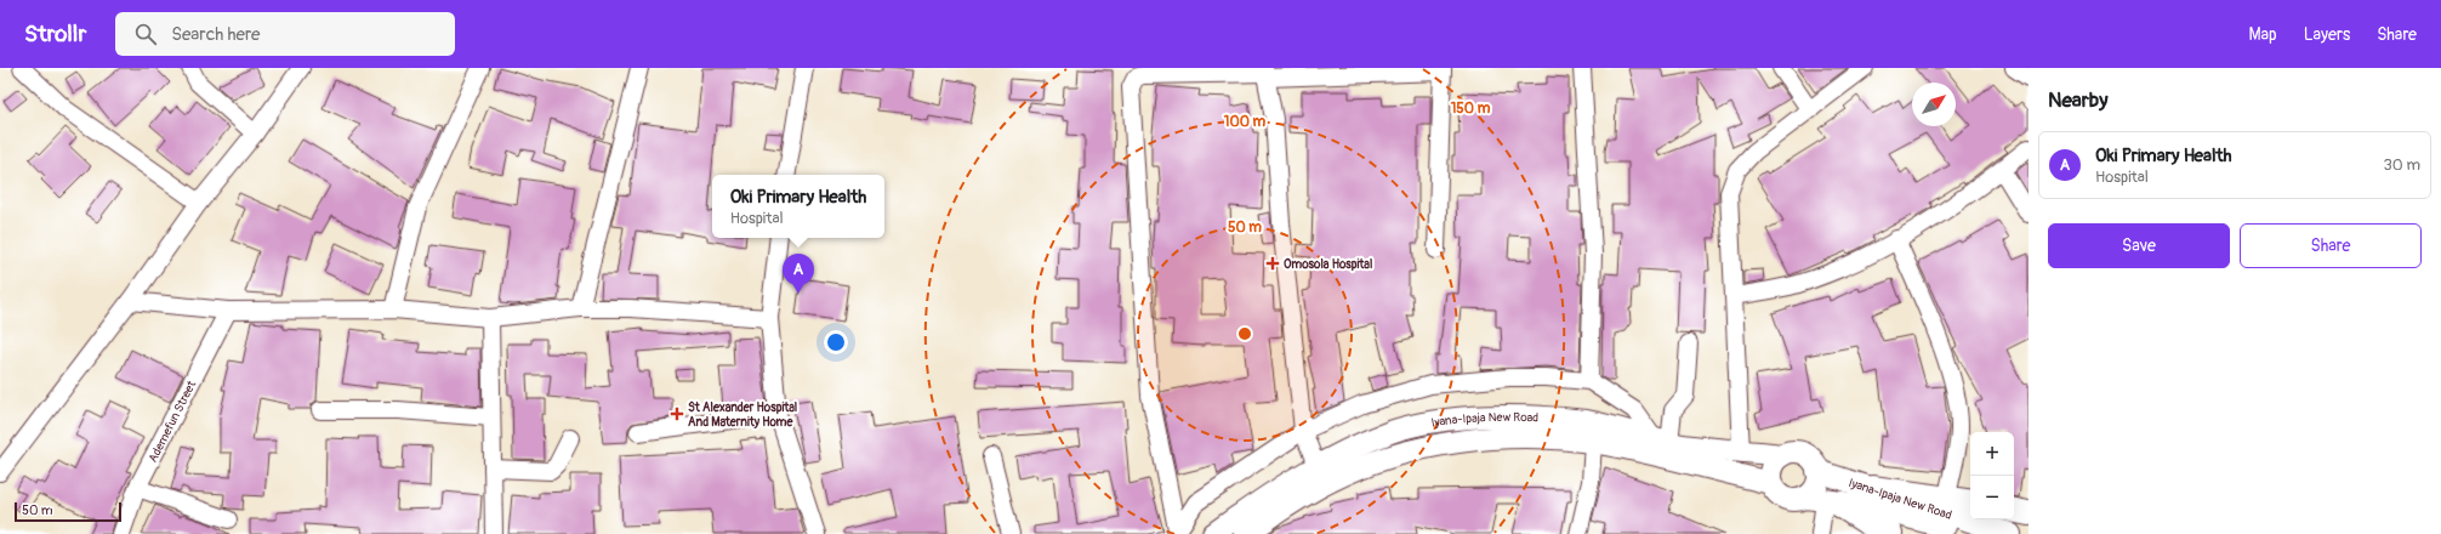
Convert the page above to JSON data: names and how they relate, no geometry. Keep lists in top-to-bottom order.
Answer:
{
  "streets": {
    "main road": ["Iyana-Ipaja New Road"],
    "street": ["Ademefun Street"]
  },
  "places": {
    "health": ["Omosola Hospital", "St Alexander Hospital And Maternity Home"]
  },
  "scale_bar": "50 m",
  "north": "top right",
  "page": {
    "header": "Strollr",
    "search": "Search here",
    "nav": ["Map", "Layers", "Share"],
    "heading": "Nearby",
    "list": [
      {
        "mark": "A",
        "name": "Oki Primary Health",
        "note": "Hospital",
        "value": "30 m"
      }
    ],
    "popup": ["Oki Primary Health", "Hospital"],
    "buttons": ["Save", "Share"],
    "pins": "A",
    "map_buttons": ["+", "−"],
    "scale": "50 m"
  },
  "rings": ["150 m", "100 m", "50 m"]
}
